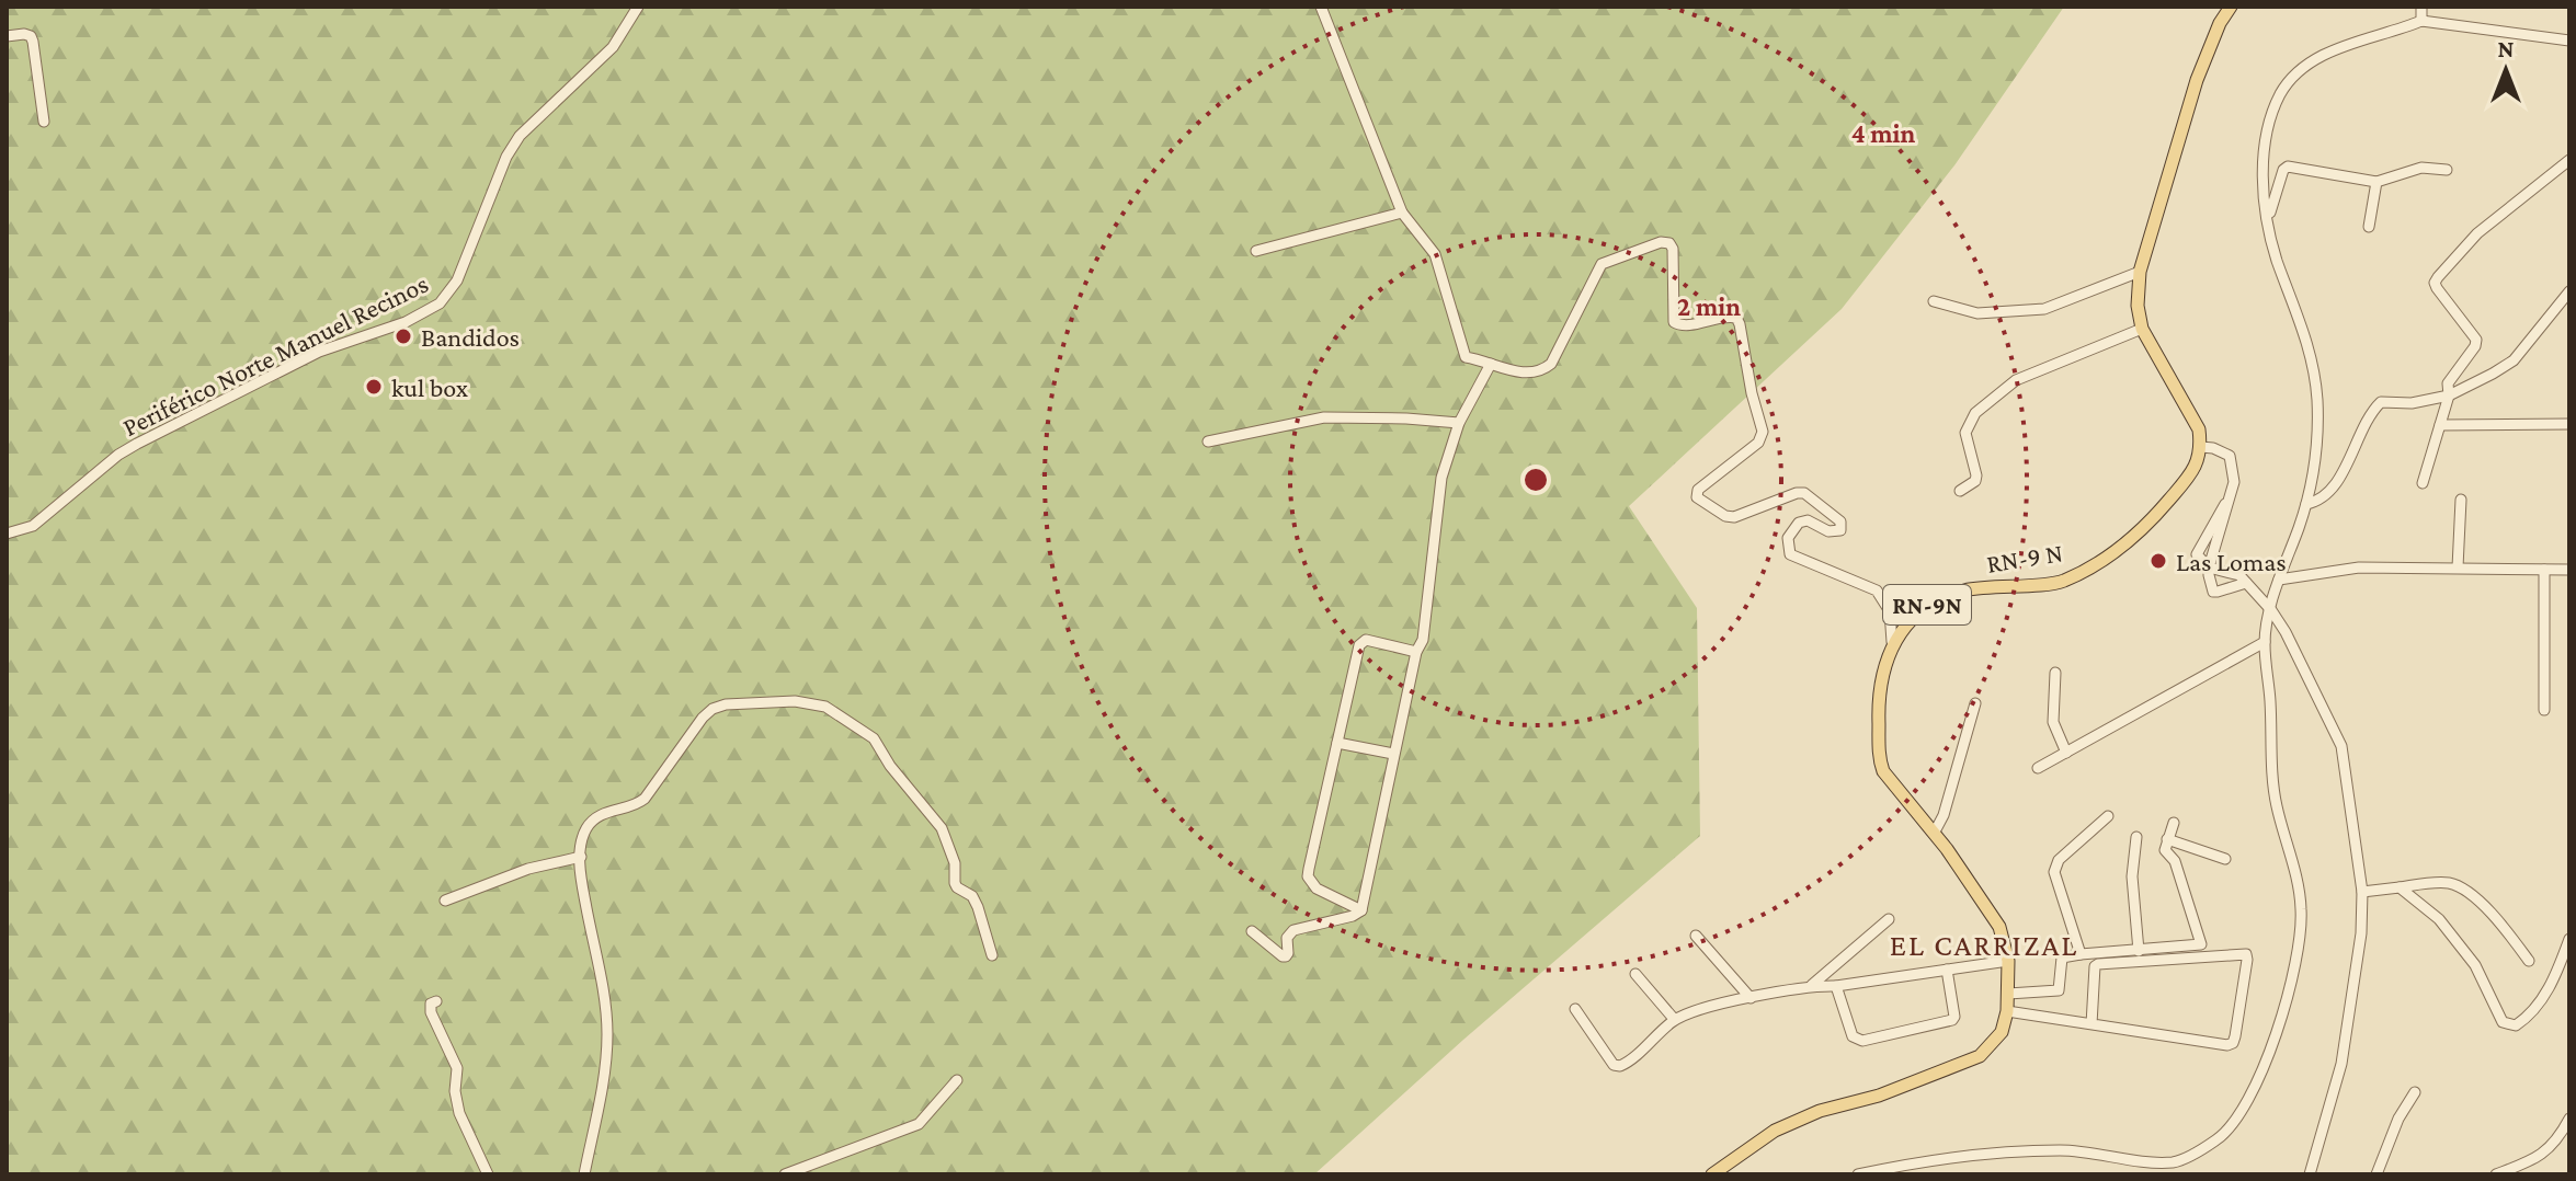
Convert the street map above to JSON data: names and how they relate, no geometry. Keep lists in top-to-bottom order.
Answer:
{
  "streets": {
    "main road": ["RN-9 N", "RN-9N"],
    "street": ["Periférico Norte Manuel Recinos"]
  },
  "districts": ["EL CARRIZAL"],
  "places": ["Bandidos", "kul box", "Las Lomas"],
  "north": "top",
  "rings": ["4 min", "2 min"]
}
